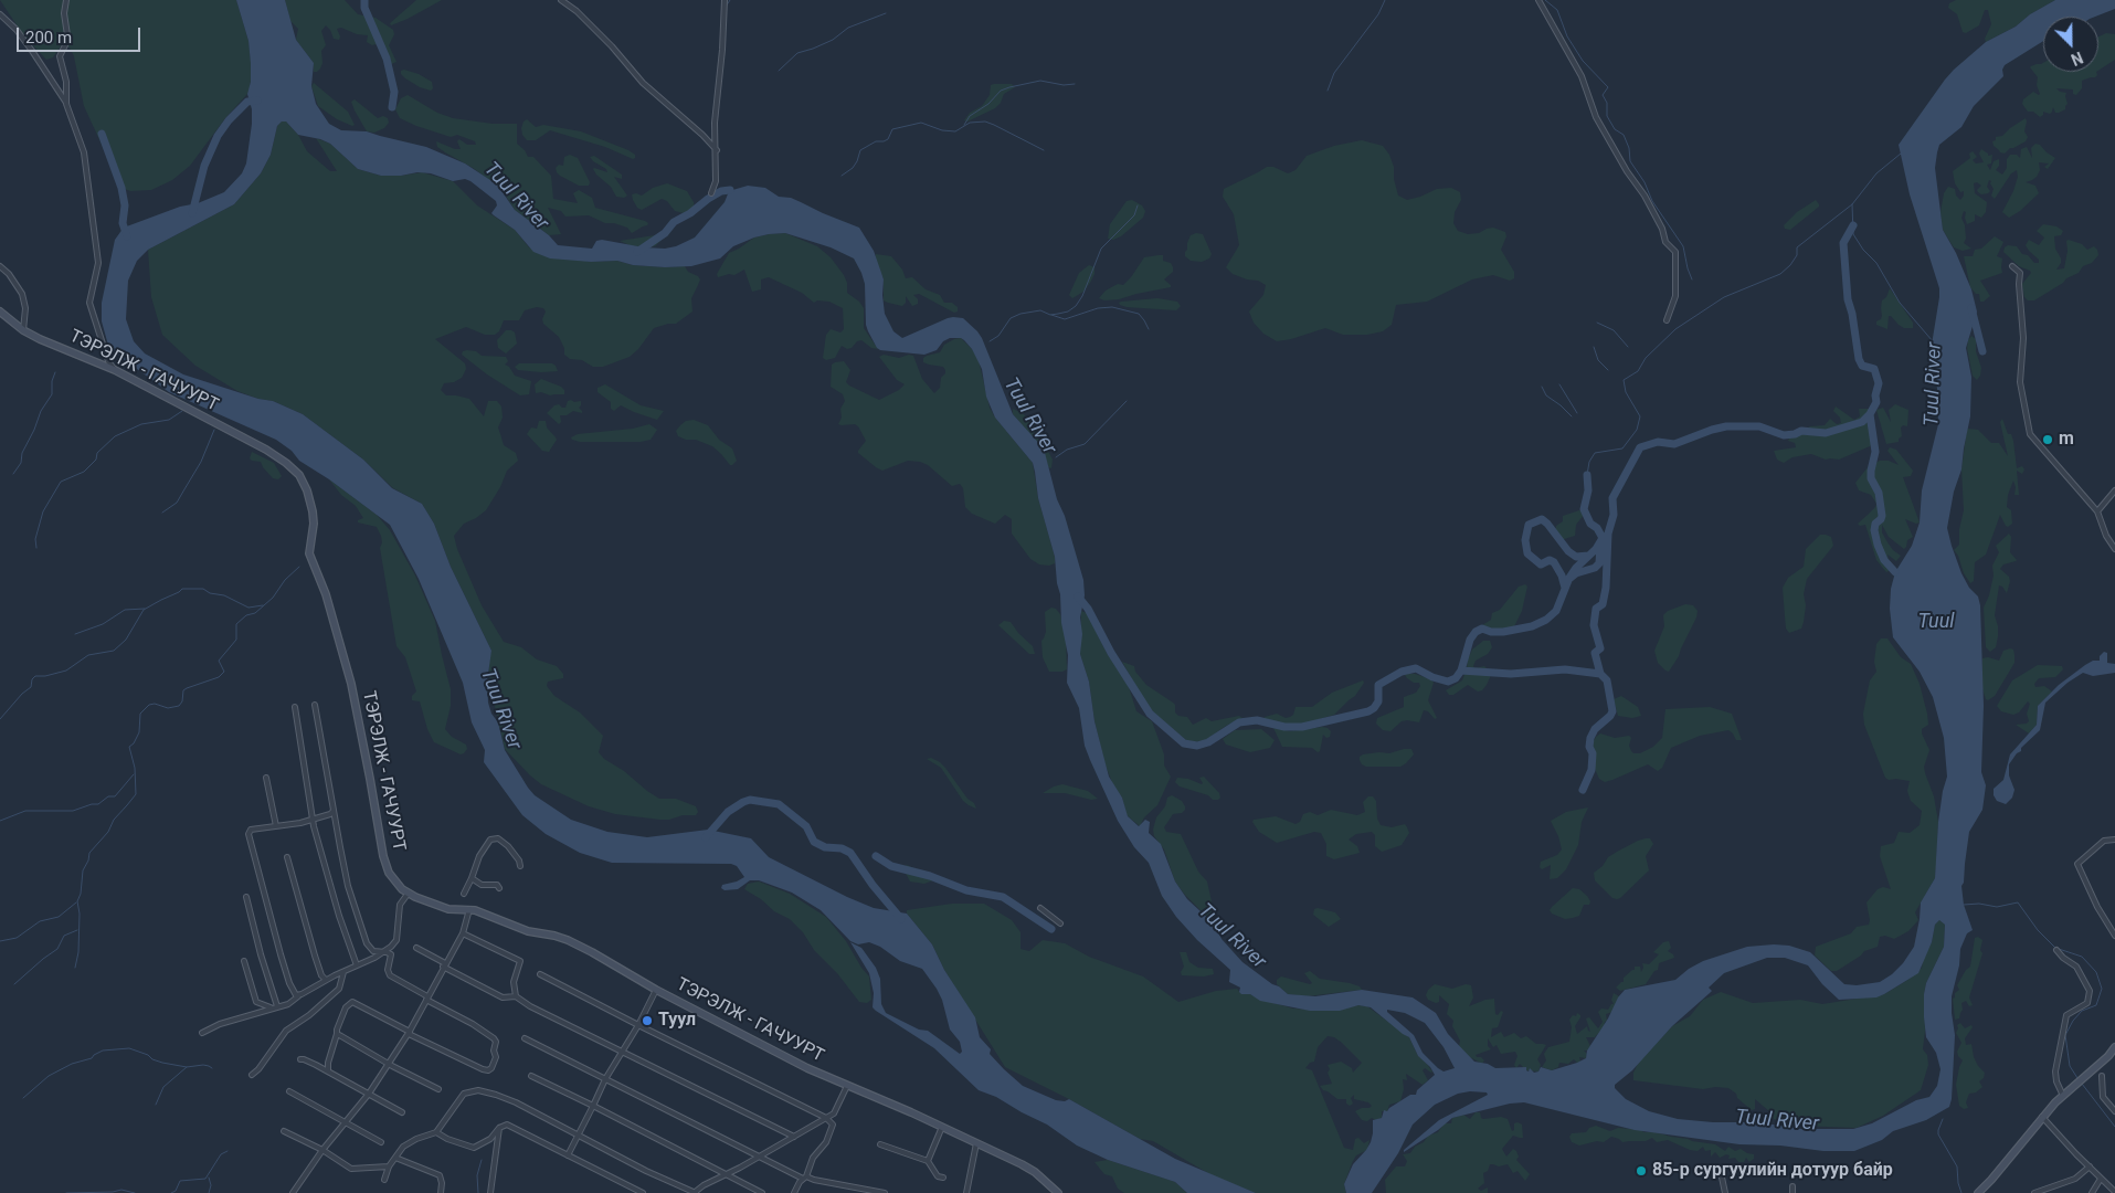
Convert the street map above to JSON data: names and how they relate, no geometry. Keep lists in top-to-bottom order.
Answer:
{
  "streets": {
    "main road": ["ТЭРЭЛЖ - ГАЧУУРТ"]
  },
  "water": ["Tuul River", "Tuul"],
  "places": ["m", "Туул", "85-р сургуулийн дотуур байр"],
  "scale_bar": "200 m",
  "north": "bottom right"
}
